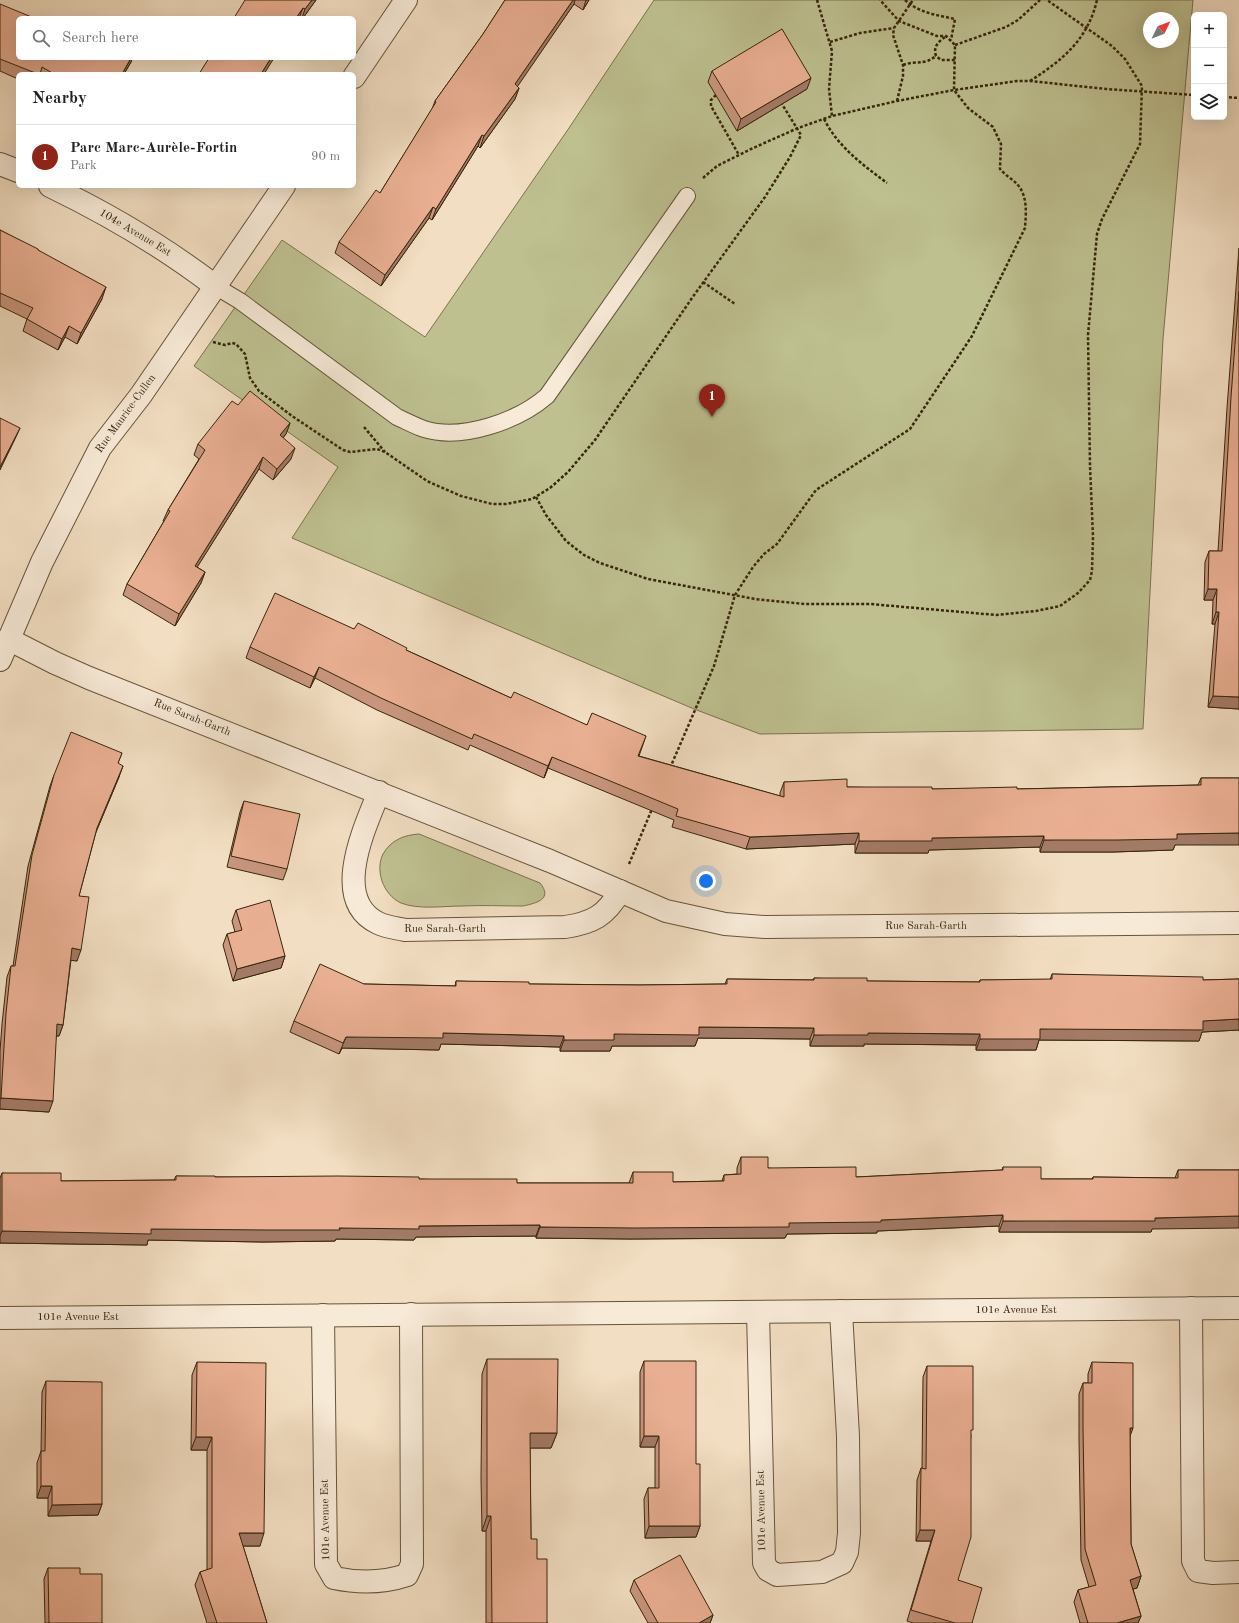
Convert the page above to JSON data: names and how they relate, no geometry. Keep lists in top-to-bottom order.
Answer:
{
  "streets": {
    "street": [
      "104e Avenue Est",
      "Rue Maurice-Cullen",
      "Rue Sarah-Garth",
      "101e Avenue Est"
    ]
  },
  "crossings": [
    ["104e Avenue Est", "Rue Maurice-Cullen"],
    ["Rue Maurice-Cullen", "Rue Sarah-Garth"]
  ],
  "north": "top right",
  "page": {
    "map_buttons": ["+", "−"],
    "search": "Search here",
    "heading": "Nearby",
    "list": [
      {
        "mark": "1",
        "name": "Parc Marc-Aurèle-Fortin",
        "note": "Park",
        "value": "90 m"
      }
    ],
    "pins": "1"
  }
}
